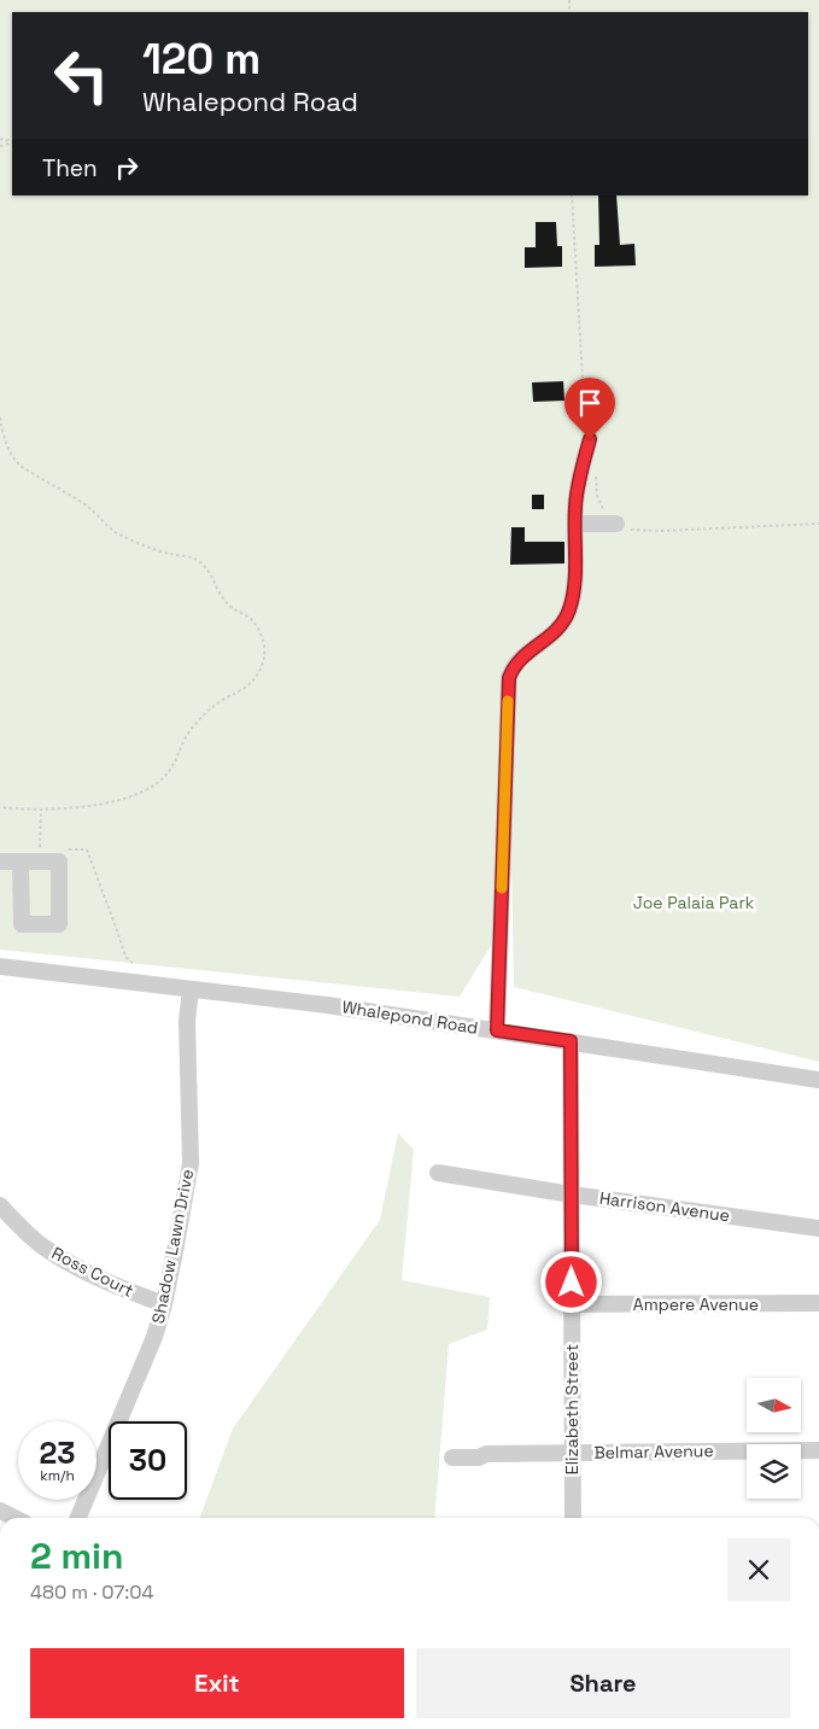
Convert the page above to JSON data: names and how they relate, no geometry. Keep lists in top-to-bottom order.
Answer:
{
  "streets": {
    "street": [
      "Whalepond Road",
      "Harrison Avenue",
      "Shadow Lawn Drive",
      "Ross Court",
      "Ampere Avenue",
      "Elizabeth Street",
      "Belmar Avenue"
    ]
  },
  "crossings": [
    ["Whalepond Road", "Shadow Lawn Drive"],
    ["Whalepond Road", "Elizabeth Street"],
    ["Harrison Avenue", "Elizabeth Street"],
    ["Shadow Lawn Drive", "Ross Court"],
    ["Ampere Avenue", "Elizabeth Street"],
    ["Elizabeth Street", "Belmar Avenue"]
  ],
  "parks": ["Joe Palaia Park"],
  "north": "right",
  "page": {
    "turn": ["120 m", "Whalepond Road"],
    "then": "Then",
    "speed": "23 km/h",
    "limit": "30",
    "heading": ["2 min", "480 m · 07:04"],
    "buttons": ["Exit", "Share"]
  }
}
